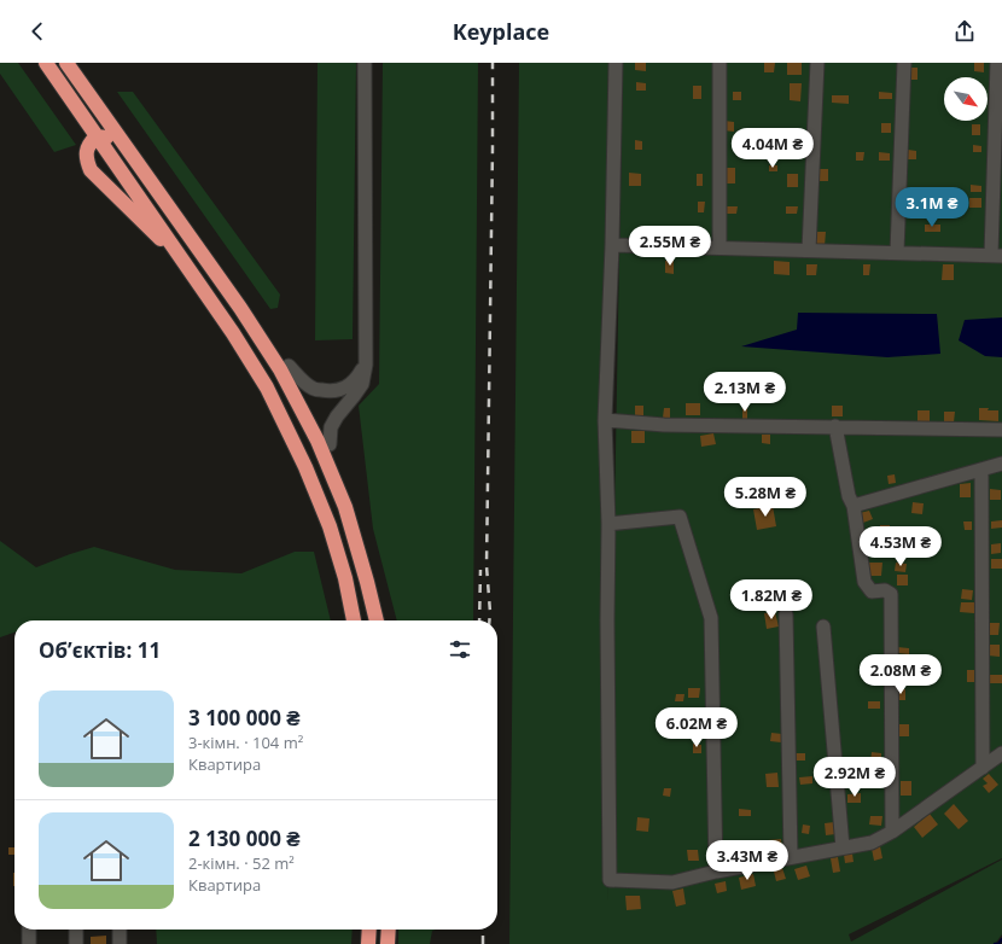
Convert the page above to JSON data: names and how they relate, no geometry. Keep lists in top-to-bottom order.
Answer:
{
  "north": "bottom right",
  "page": {
    "header": "Keyplace",
    "price": [
      "4.04M ₴",
      "3.1M ₴",
      "2.55M ₴",
      "2.13M ₴",
      "5.28M ₴",
      "4.53M ₴",
      "1.82M ₴",
      "2.08M ₴",
      "6.02M ₴",
      "2.92M ₴",
      "3.43M ₴"
    ],
    "heading": "Об’єктів: 11",
    "list": [
      {
        "name": "3 100 000 ₴",
        "note": "3-кімн. · 104 m² · Квартира"
      },
      {
        "name": "2 130 000 ₴",
        "note": "2-кімн. · 52 m² · Квартира"
      }
    ]
  }
}
